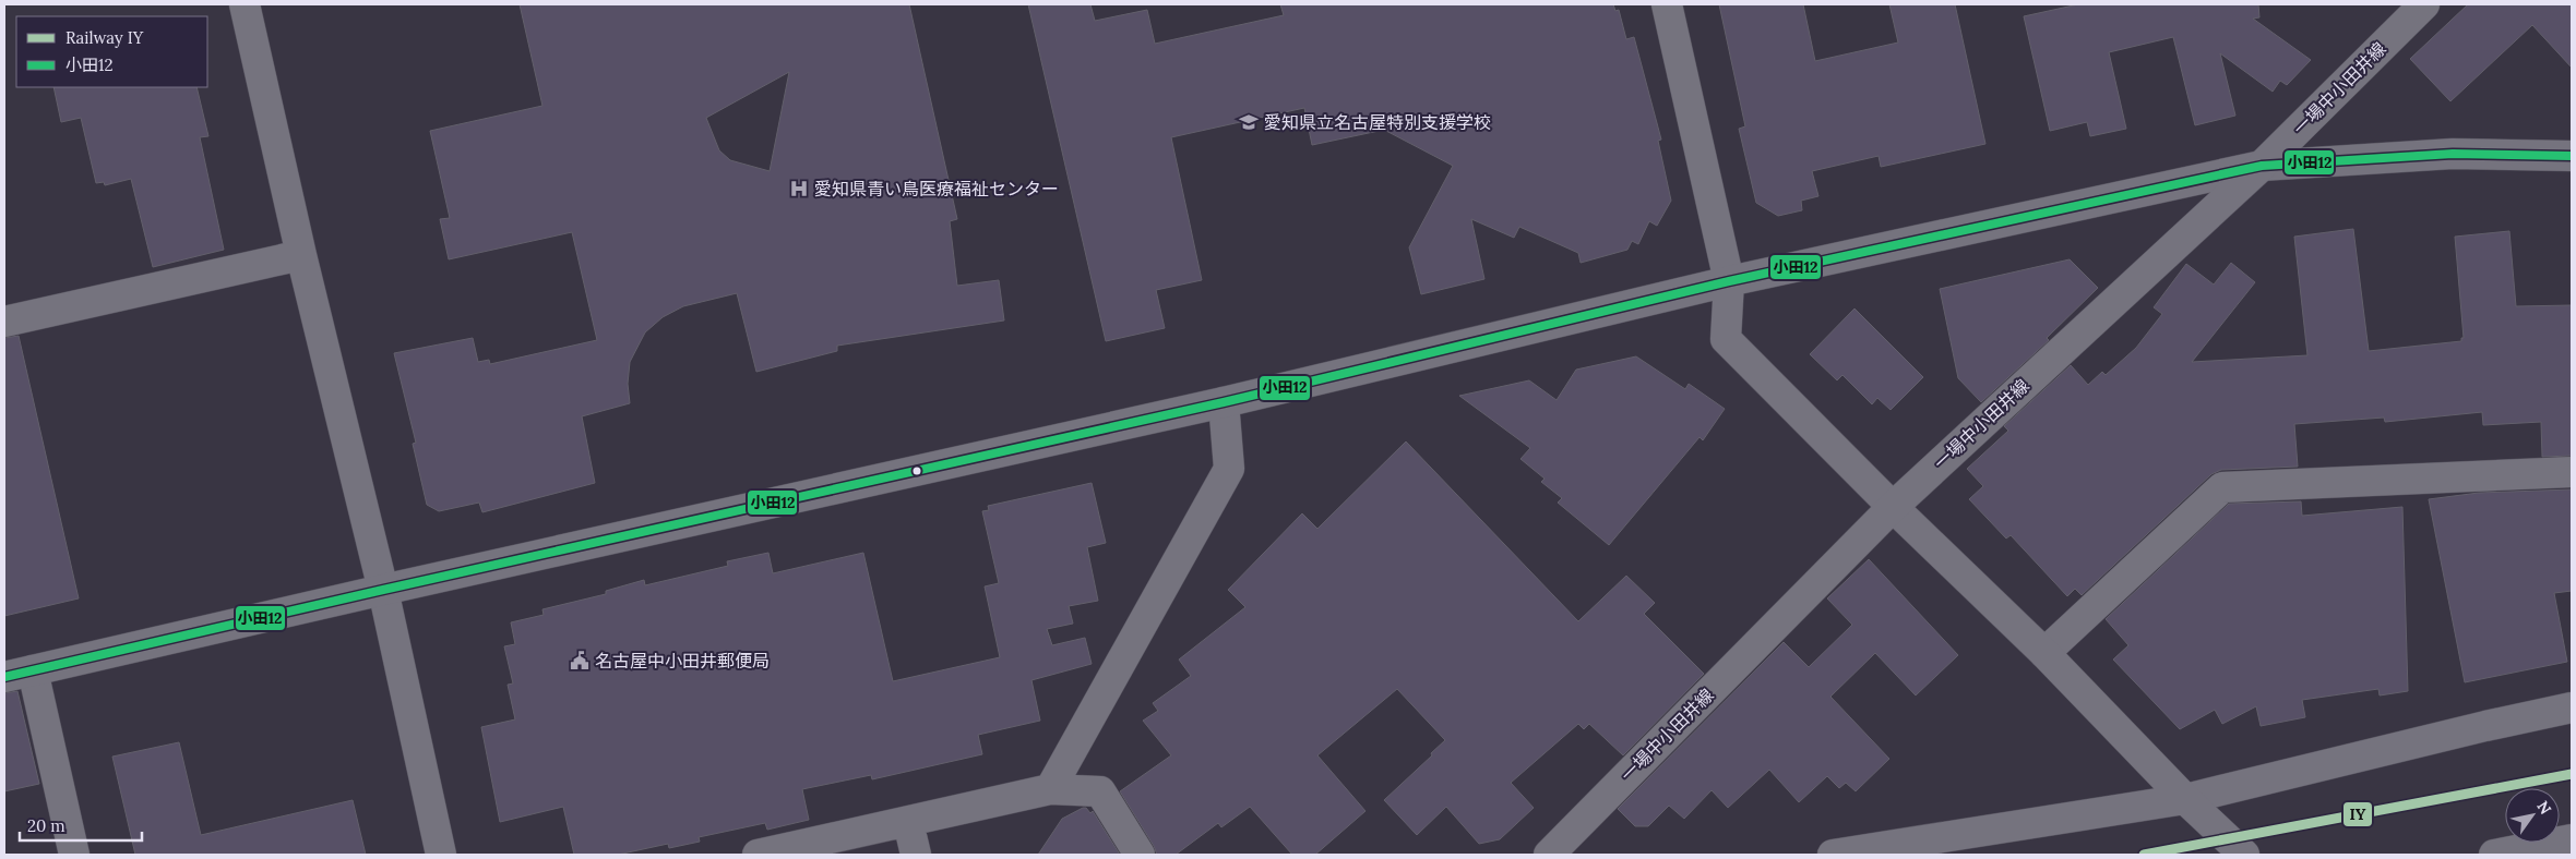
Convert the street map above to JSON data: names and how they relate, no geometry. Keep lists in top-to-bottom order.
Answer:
{
  "streets": {
    "street": ["一場中小田井線"]
  },
  "places": {
    "school or university": ["愛知県立名古屋特別支援学校"],
    "hospital": ["愛知県青い鳥医療福祉センター"],
    "public building": ["名古屋中小田井郵便局"]
  },
  "lines": ["transit line 小田12", "rail line IY"],
  "legend": ["Railway IY", "小田12"],
  "scale_bar": "20 m",
  "north": "top right"
}
